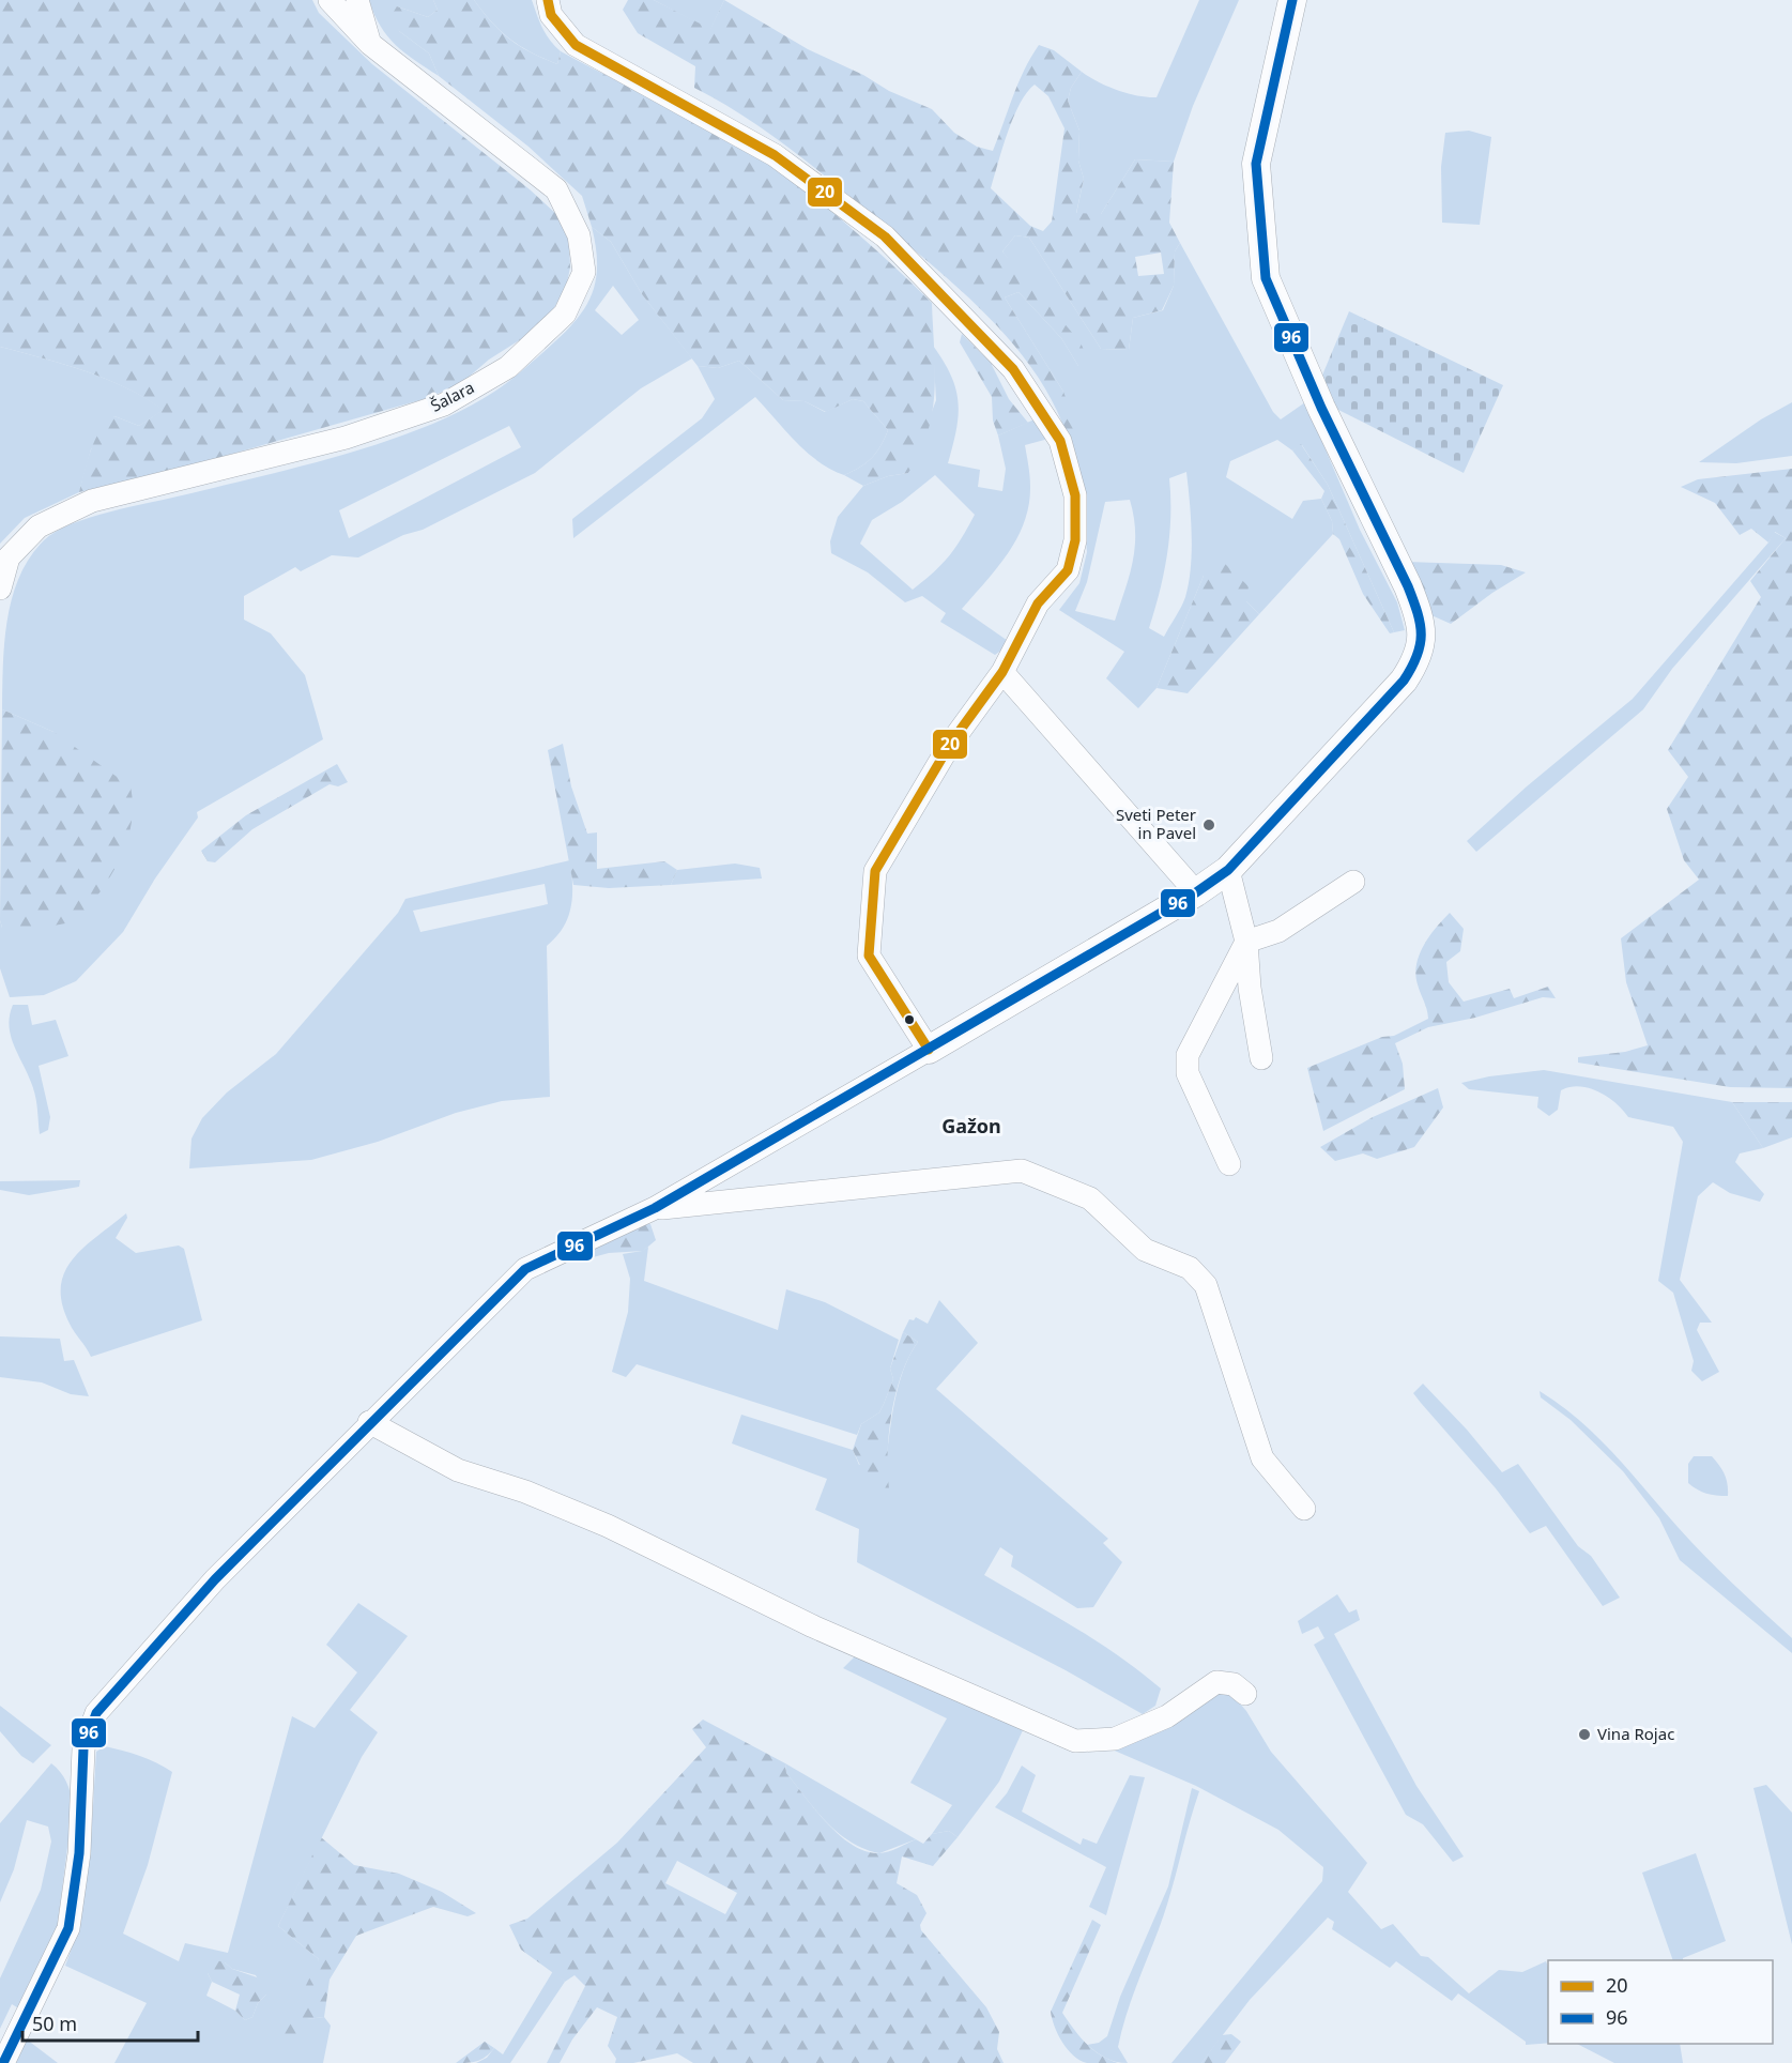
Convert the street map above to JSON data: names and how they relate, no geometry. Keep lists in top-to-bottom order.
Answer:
{
  "streets": {
    "street": ["Šalara"]
  },
  "districts": ["Gažon"],
  "places": ["Sveti Peter in Pavel", "Vina Rojac"],
  "lines": ["transit line 20", "transit line 96"],
  "legend": ["20", "96"],
  "scale_bar": "50 m"
}
